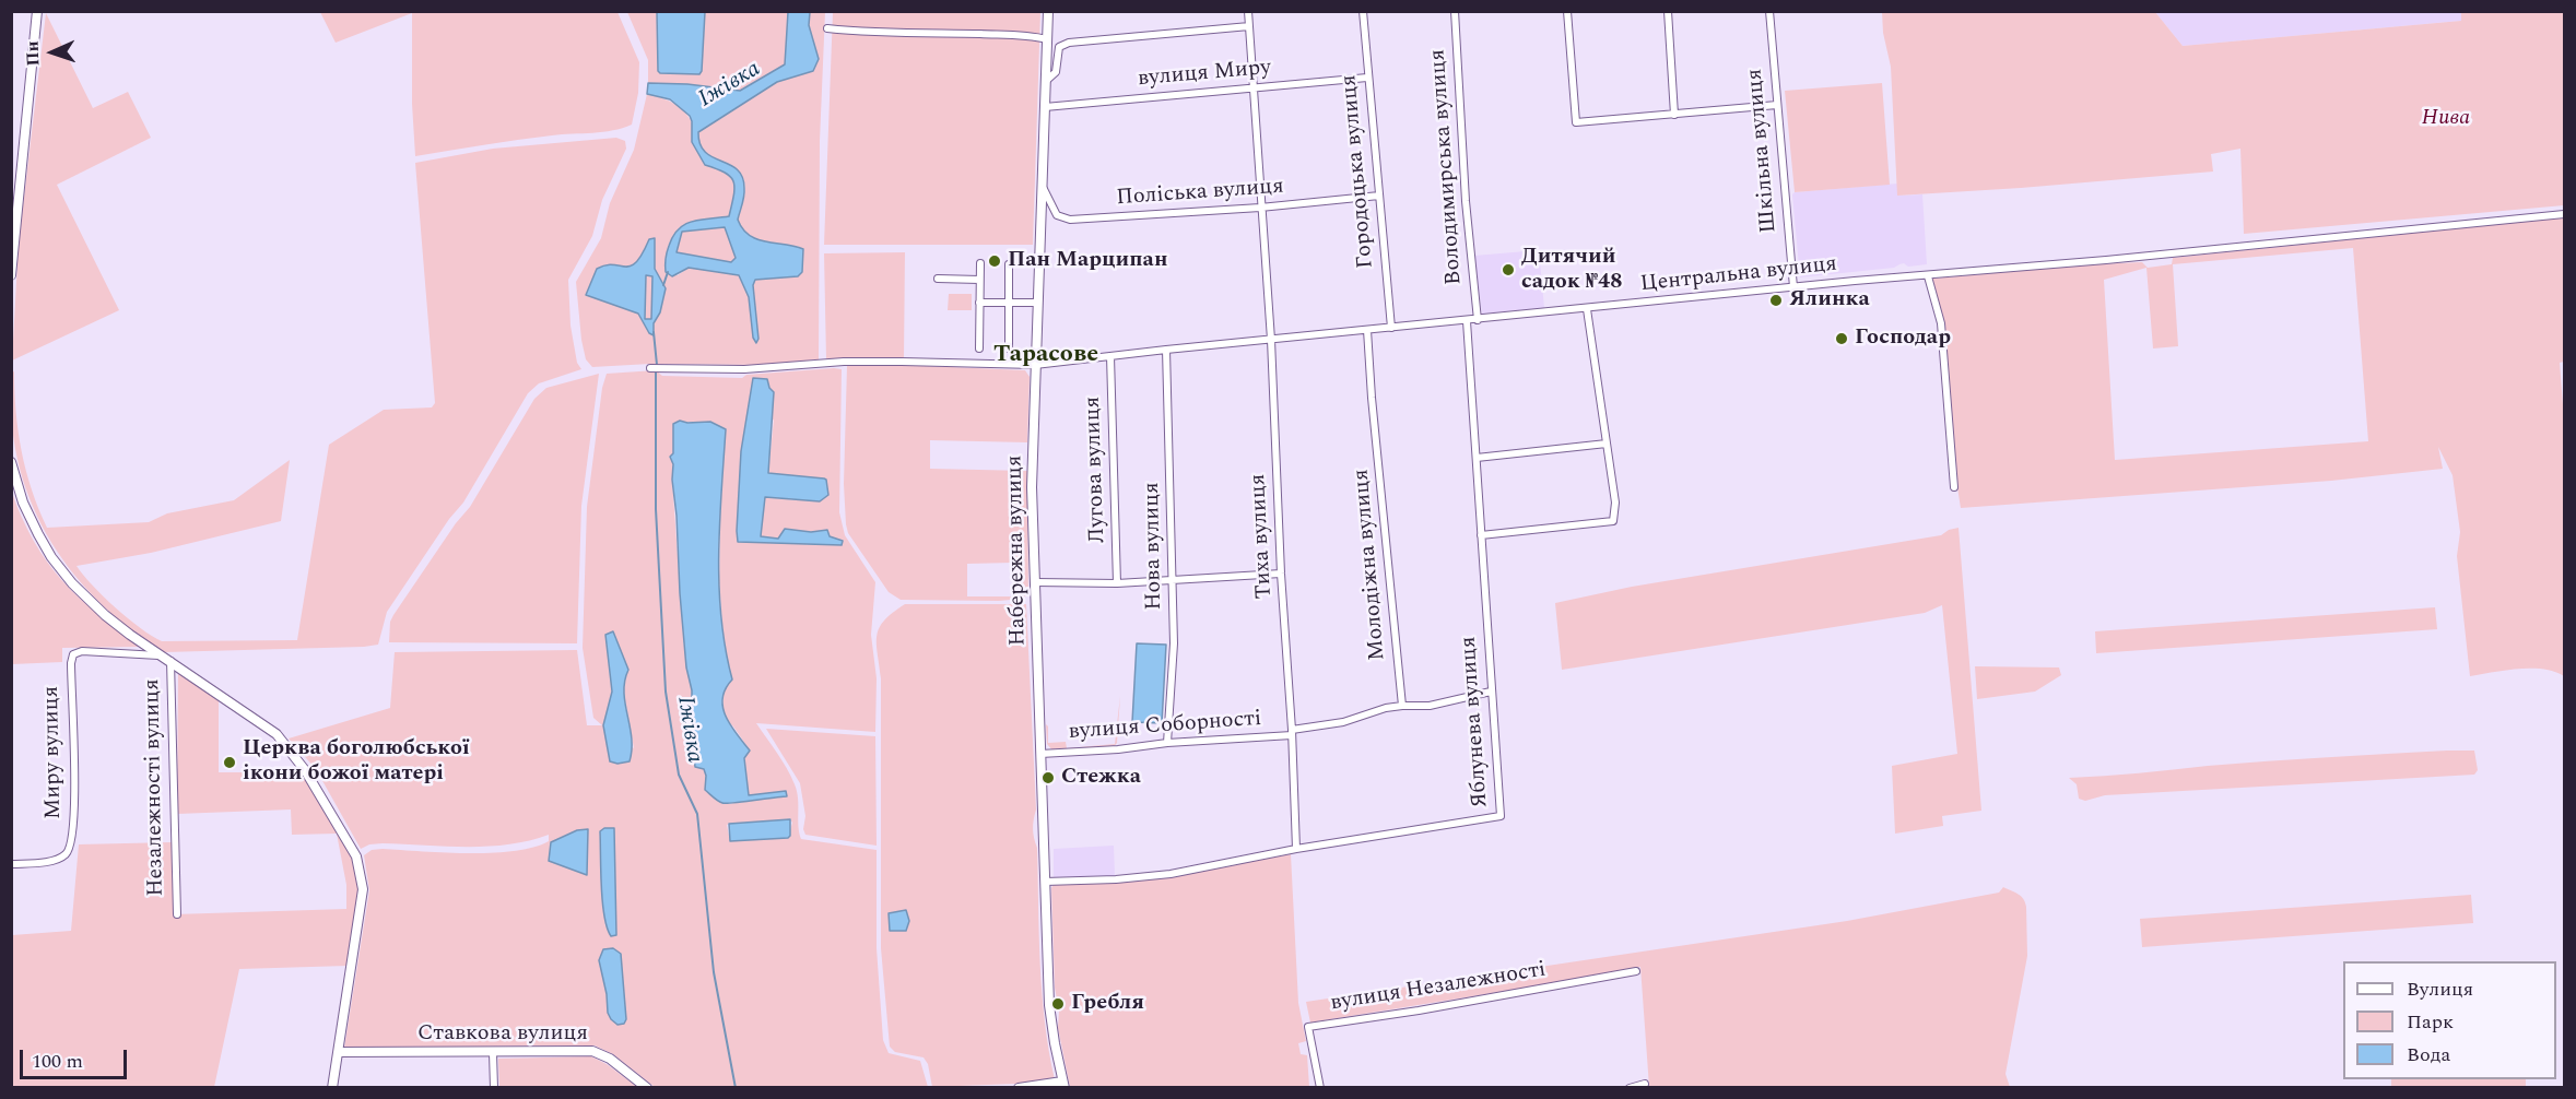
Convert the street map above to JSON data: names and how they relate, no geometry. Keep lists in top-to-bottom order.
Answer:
{
  "streets": {
    "street": [
      "вулиця Миру",
      "Шкільна вулиця",
      "Володимирська вулиця",
      "Городоцька вулиця",
      "Поліська вулиця",
      "Центральна вулиця",
      "Лугова вулиця",
      "Тиха вулиця",
      "Нова вулиця",
      "Набережна вулиця",
      "Молодіжна вулиця",
      "Яблунева вулиця",
      "вулиця Соборності",
      "Миру вулиця",
      "Незалежності вулиця",
      "вулиця Незалежності",
      "Ставкова вулиця"
    ]
  },
  "crossings": [
    ["вулиця Миру", "Городоцька вулиця"],
    ["вулиця Миру", "Тиха вулиця"],
    ["вулиця Миру", "Набережна вулиця"],
    ["Шкільна вулиця", "Центральна вулиця"],
    ["Володимирська вулиця", "Центральна вулиця"],
    ["Городоцька вулиця", "Поліська вулиця"],
    ["Городоцька вулиця", "Центральна вулиця"],
    ["Поліська вулиця", "Тиха вулиця"],
    ["Поліська вулиця", "Набережна вулиця"],
    ["Центральна вулиця", "Лугова вулиця"],
    ["Центральна вулиця", "Тиха вулиця"],
    ["Центральна вулиця", "Нова вулиця"],
    ["Центральна вулиця", "Набережна вулиця"],
    ["Центральна вулиця", "Молодіжна вулиця"],
    ["Центральна вулиця", "Яблунева вулиця"],
    ["Тиха вулиця", "Яблунева вулиця"],
    ["Тиха вулиця", "вулиця Соборності"],
    ["Нова вулиця", "вулиця Соборності"],
    ["Набережна вулиця", "Яблунева вулиця"],
    ["Набережна вулиця", "вулиця Соборності"],
    ["Миру вулиця", "Незалежності вулиця"]
  ],
  "districts": ["Тарасове"],
  "water": ["Іжівка"],
  "parks": ["Нива"],
  "places": [
    "Пан Марципан",
    "Дитячий садок №48",
    "Ялинка",
    "Господар",
    "Церква боголюбської ікони божої матері",
    "Стежка",
    "Гребля"
  ],
  "legend": ["Вулиця", "Парк", "Вода"],
  "scale_bar": "100 m",
  "north": "left"
}
